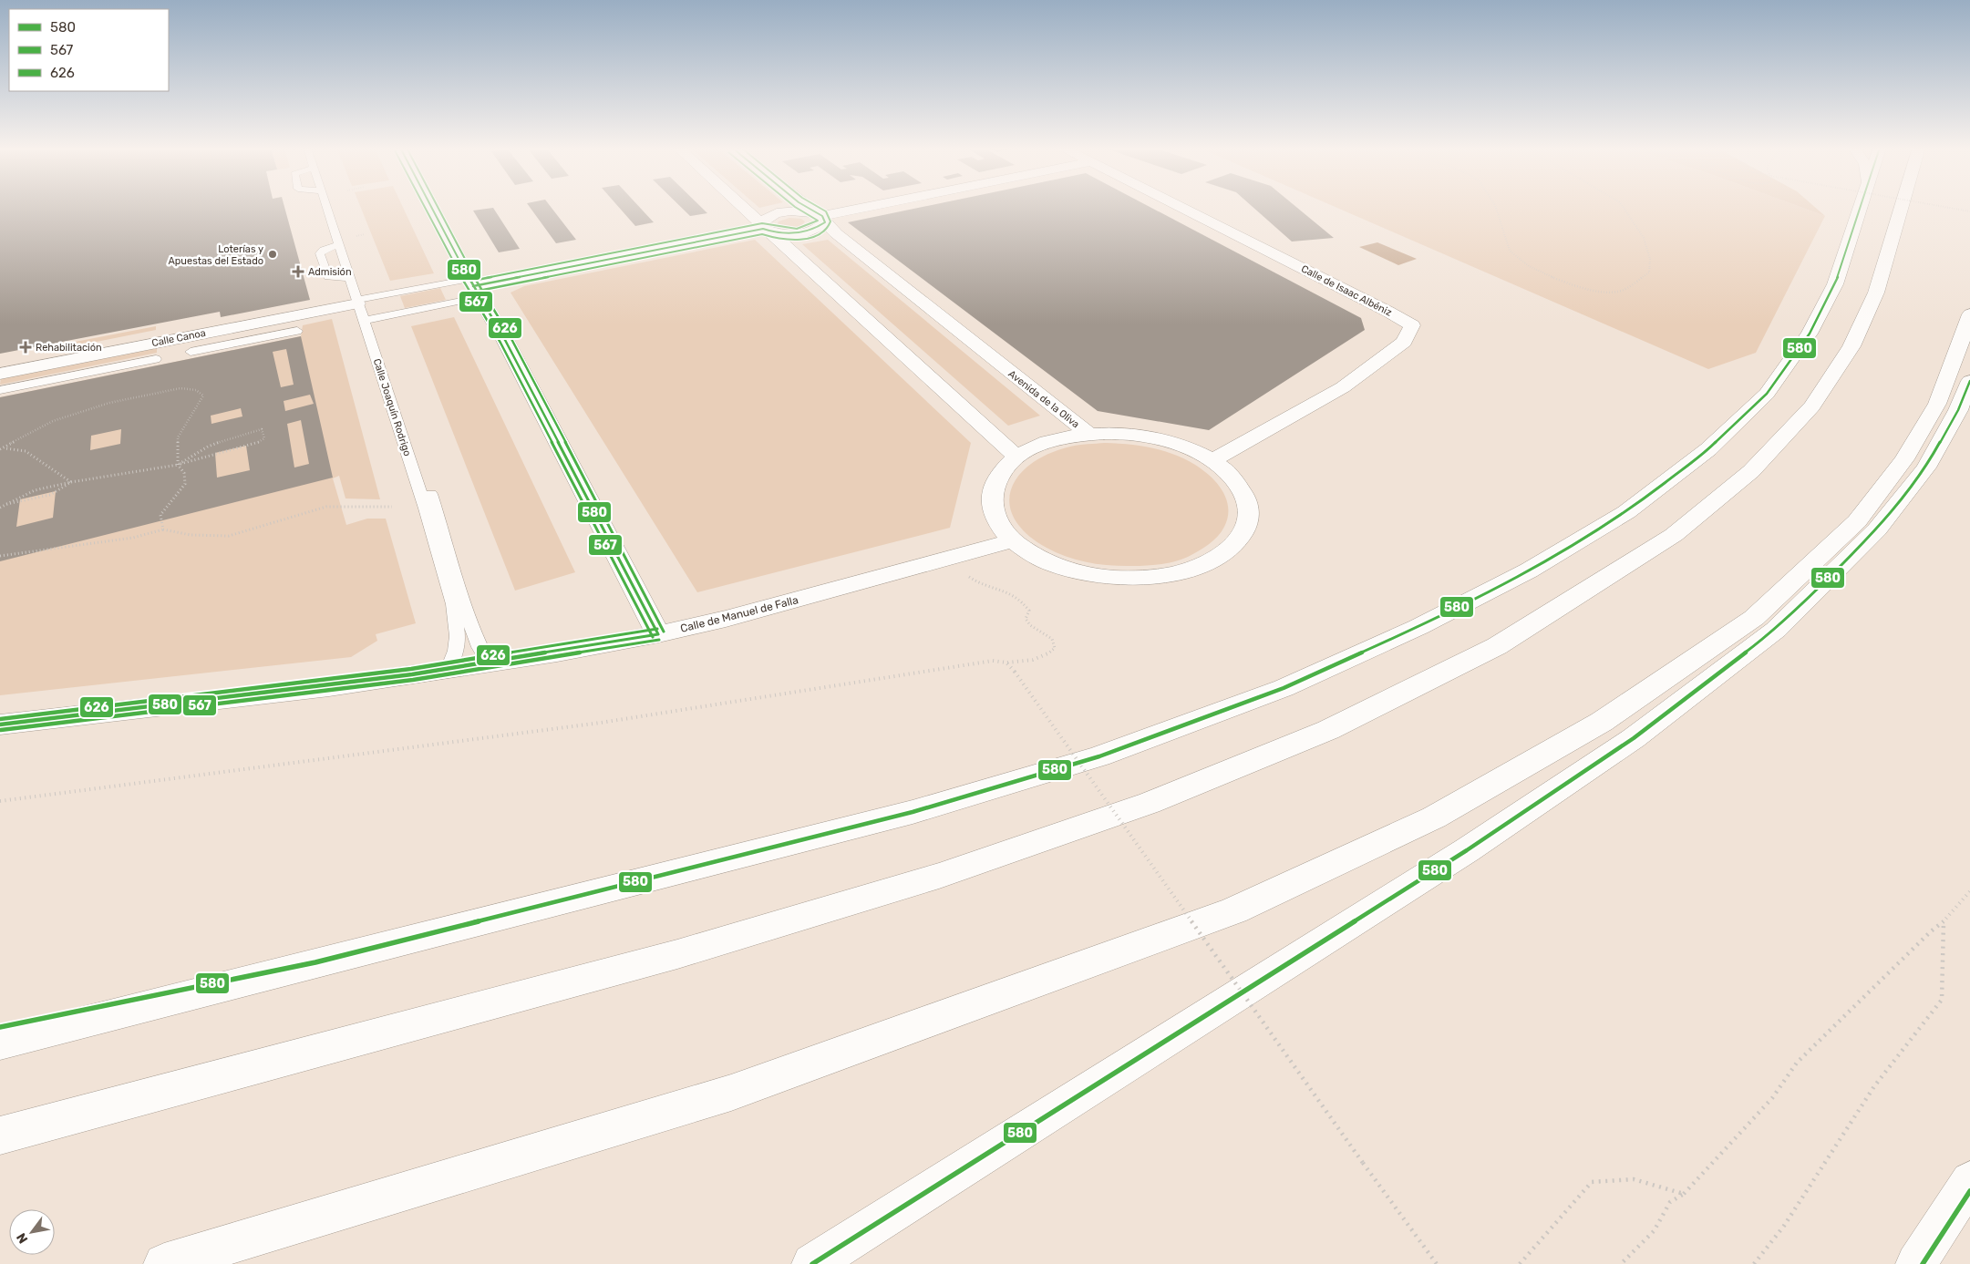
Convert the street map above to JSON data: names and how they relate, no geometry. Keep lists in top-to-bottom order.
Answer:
{
  "streets": {
    "main road": [
      "Calle de Isaac Albéniz",
      "Calle Canoa",
      "Avenida de la Oliva",
      "Calle de Manuel de Falla"
    ],
    "lane": ["Calle Joaquín Rodrigo"]
  },
  "crossings": [
    ["Calle de Isaac Albéniz", "Avenida de la Oliva"],
    ["Calle Canoa", "Calle Joaquín Rodrigo"],
    ["Avenida de la Oliva", "Calle de Manuel de Falla"],
    ["Calle Joaquín Rodrigo", "Calle de Manuel de Falla"]
  ],
  "places": {
    "other": ["Loterías y Apuestas del Estado"],
    "health": ["Admisión", "Rehabilitación"]
  },
  "lines": ["transit line 580", "transit line 567", "transit line 626"],
  "legend": ["580", "567", "626"],
  "north": "bottom left"
}
